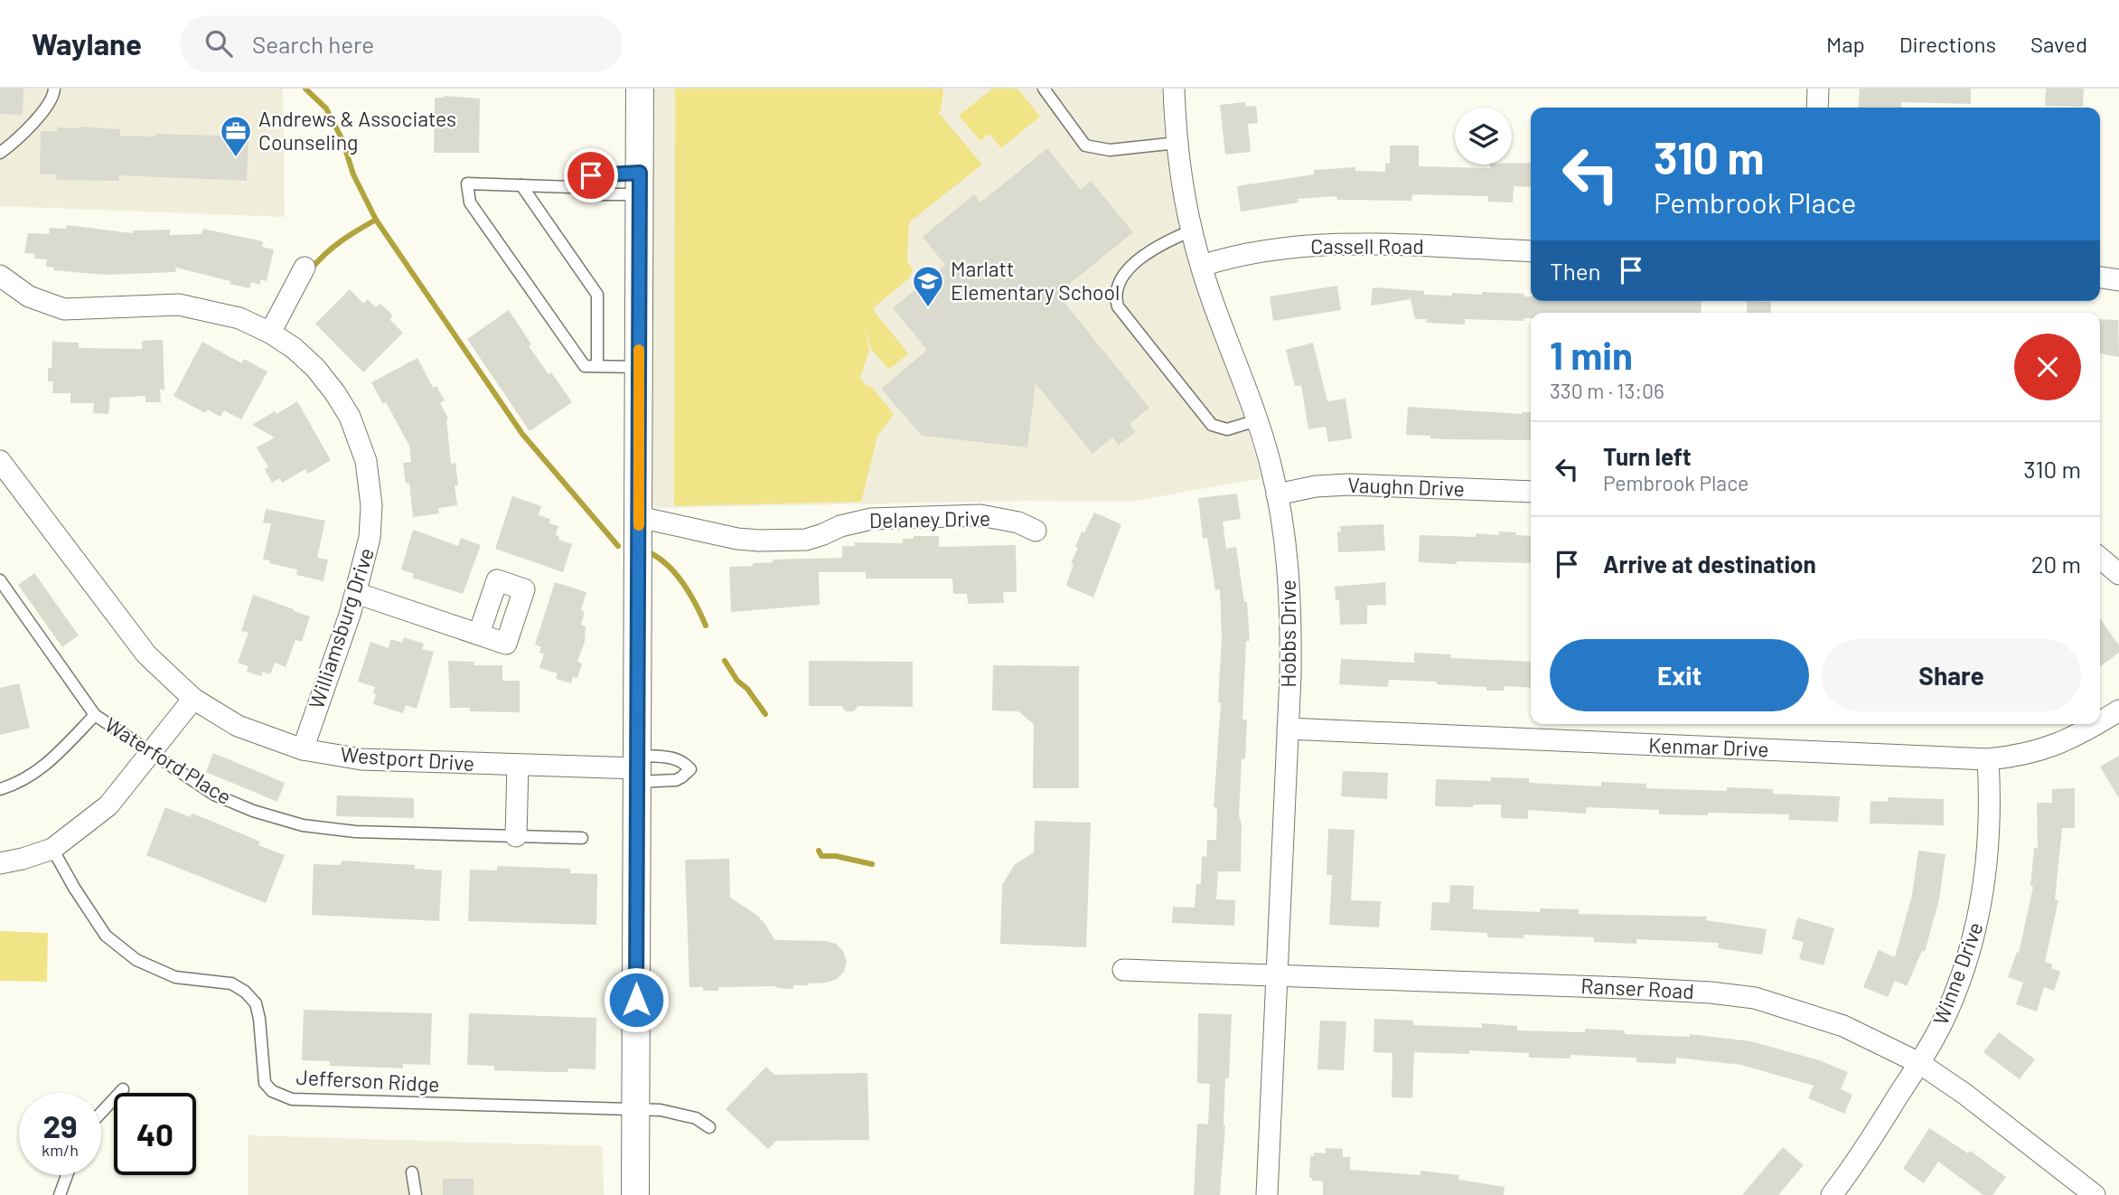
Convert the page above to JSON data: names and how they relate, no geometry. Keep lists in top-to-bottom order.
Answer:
{
  "streets": {
    "street": [
      "Cassell Road",
      "Vaughn Drive",
      "Delaney Drive",
      "Williamsburg Drive",
      "Hobbs Drive",
      "Kenmar Drive",
      "Westport Drive",
      "Winne Drive",
      "Ranser Road"
    ],
    "lane": ["Waterford Place", "Jefferson Ridge"]
  },
  "crossings": [
    ["Cassell Road", "Hobbs Drive"],
    ["Vaughn Drive", "Hobbs Drive"],
    ["Williamsburg Drive", "Westport Drive"],
    ["Hobbs Drive", "Kenmar Drive"],
    ["Hobbs Drive", "Ranser Road"],
    ["Kenmar Drive", "Winne Drive"],
    ["Winne Drive", "Ranser Road"]
  ],
  "places": {
    "office": ["Andrews & Associates Counseling"],
    "school or university": ["Marlatt Elementary School"]
  },
  "page": {
    "header": "Waylane",
    "search": "Search here",
    "nav": ["Map", "Directions", "Saved"],
    "turn": ["310 m", "Pembrook Place"],
    "then": "Then",
    "heading": ["1 min", "330 m · 13:06"],
    "list": [
      {
        "name": "Turn left",
        "note": "Pembrook Place",
        "value": "310 m"
      },
      {
        "name": "Arrive at destination",
        "value": "20 m"
      }
    ],
    "buttons": ["Exit", "Share"],
    "speed": "29 km/h",
    "limit": "40"
  }
}
